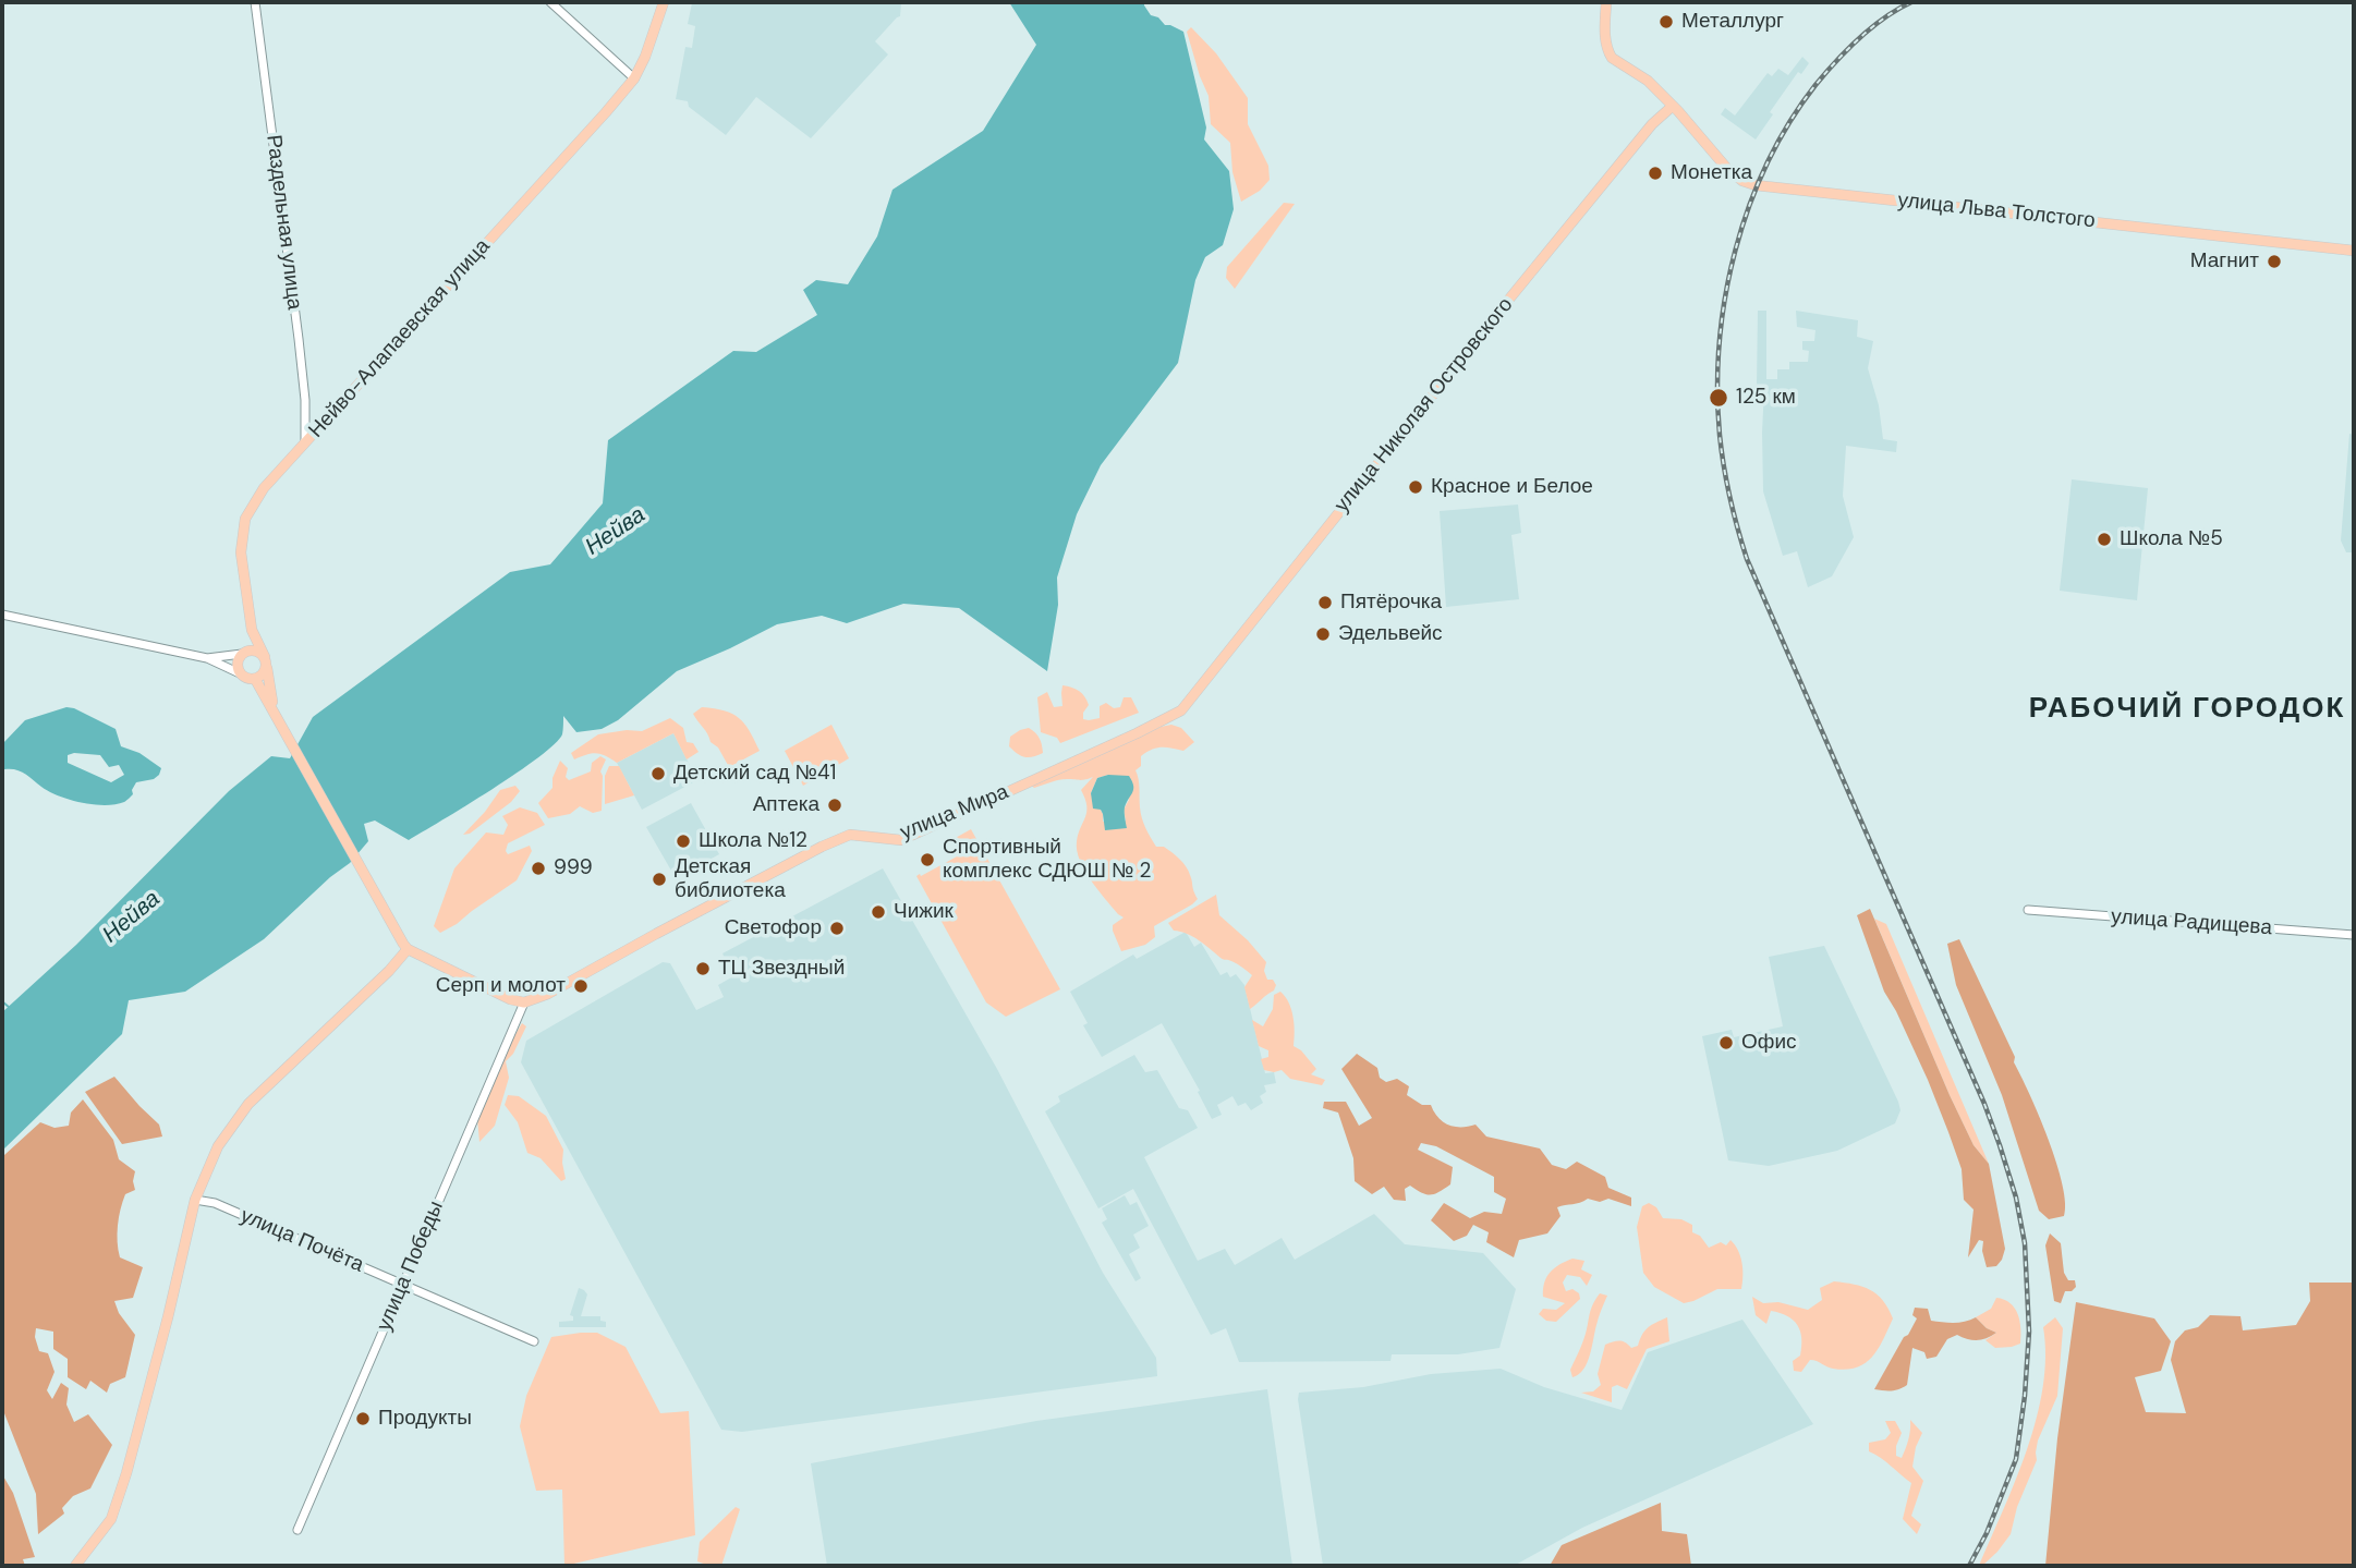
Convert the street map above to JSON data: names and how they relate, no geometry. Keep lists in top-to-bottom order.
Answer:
{
  "streets": {
    "main road": [
      "улица Льва Толстого",
      "Нейво-Алапаевская улица",
      "улица Николая Островского",
      "улица Мира"
    ],
    "street": [
      "Раздельная улица",
      "улица Радищева",
      "улица Почёта",
      "улица Победы"
    ]
  },
  "crossings": [
    ["улица Льва Толстого", "улица Николая Островского"],
    ["Раздельная улица", "Нейво-Алапаевская улица"],
    ["улица Николая Островского", "улица Мира"],
    ["улица Мира", "улица Победы"],
    ["улица Почёта", "улица Победы"]
  ],
  "districts": ["РАБОЧИЙ ГОРОДОК"],
  "water": ["Нейва"],
  "places": [
    "Металлург",
    "Монетка",
    "Магнит",
    "125 км",
    "Красное и Белое",
    "Школа №5",
    "Пятёрочка",
    "Эдельвейс",
    "Детский сад №41",
    "Аптека",
    "Школа №12",
    "Спортивный комплекс СДЮШ № 2",
    "999",
    "Детская библиотека",
    "Чижик",
    "Светофор",
    "ТЦ Звездный",
    "Серп и молот",
    "Офис",
    "Продукты"
  ]
}
